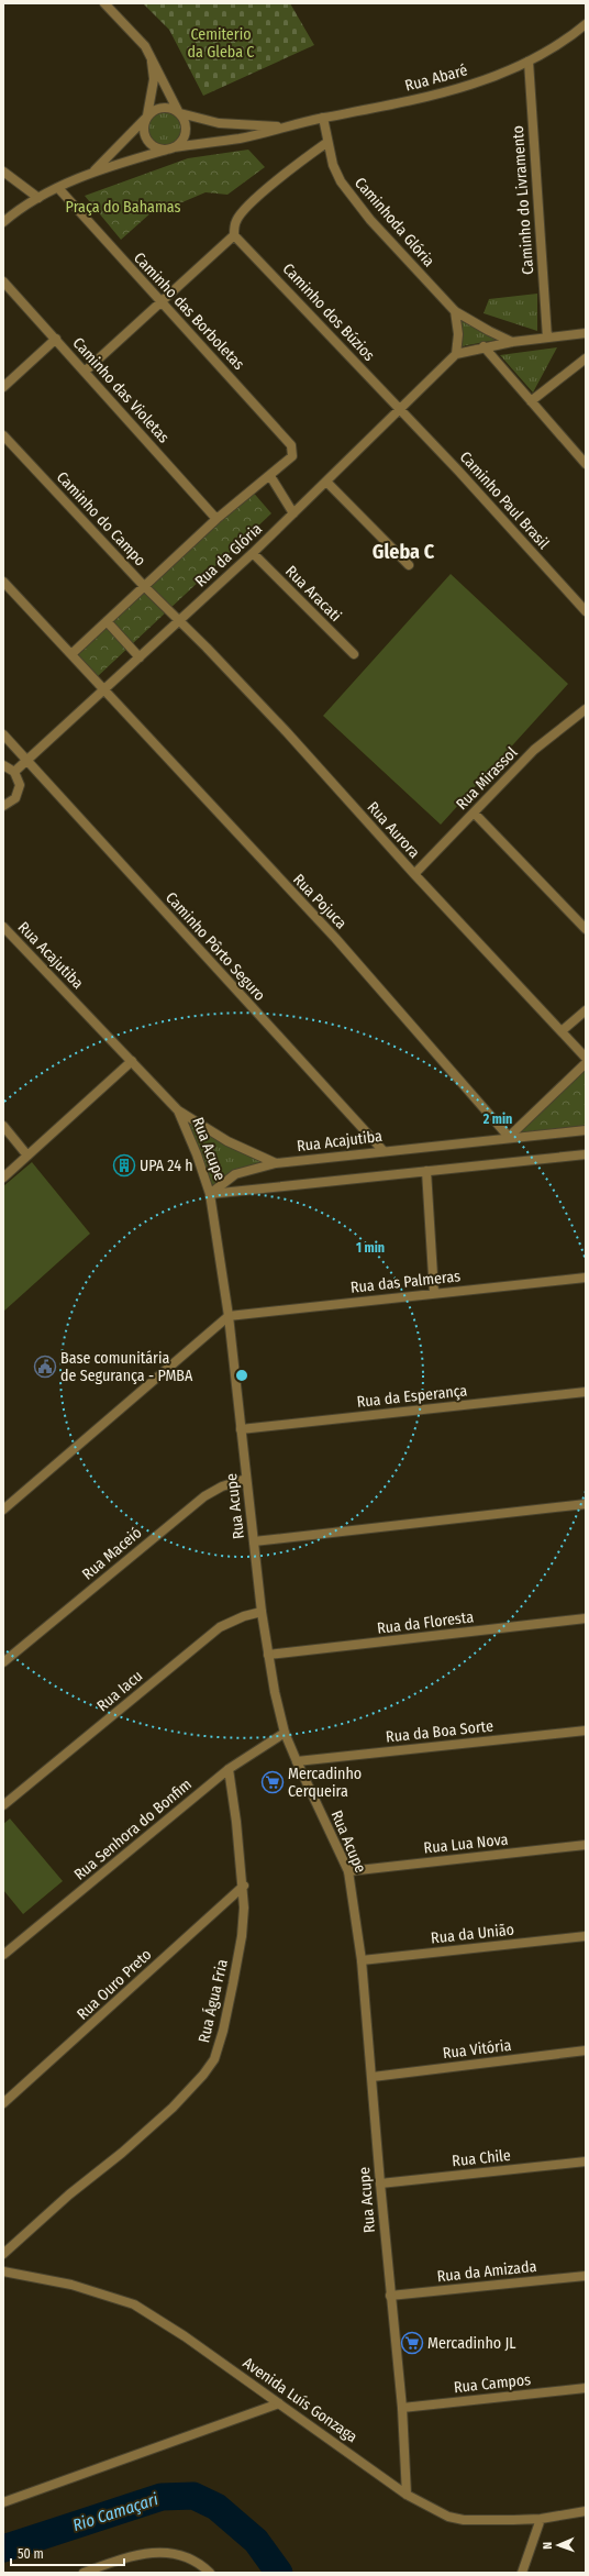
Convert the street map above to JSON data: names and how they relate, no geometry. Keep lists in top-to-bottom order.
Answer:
{
  "streets": {
    "street": [
      "Rua Abaré",
      "Caminho do Livramento",
      "Caminhoda Glória",
      "Caminho das Borboletas",
      "Caminho dos Búzios",
      "Caminho das Violetas",
      "Caminho Paul Brasil",
      "Caminho do Campo",
      "Rua da Glória",
      "Rua Aracati",
      "Rua Mirassol",
      "Rua Aurora",
      "Rua Pojuca",
      "Caminho Pôrto Seguro",
      "Rua Acajutiba",
      "Rua Acupe",
      "Rua das Palmeras",
      "Rua da Esperança",
      "Rua Maceió",
      "Rua da Floresta",
      "Rua Iacu",
      "Rua da Boa Sorte",
      "Rua Senhora do Bonfim",
      "Rua Lua Nova",
      "Rua da União",
      "Rua Ouro Preto",
      "Rua Água Fria",
      "Rua Vitória",
      "Rua Chile",
      "Rua da Amizada",
      "Rua Campos",
      "Avenida Luís Gonzaga"
    ]
  },
  "crossings": [
    ["Rua Abaré", "Caminho do Livramento"],
    ["Rua Abaré", "Caminhoda Glória"],
    ["Rua Abaré", "Caminho das Borboletas"],
    ["Caminho dos Búzios", "Caminho Paul Brasil"],
    ["Caminho dos Búzios", "Rua da Glória"],
    ["Caminho Paul Brasil", "Rua da Glória"],
    ["Caminho do Campo", "Rua da Glória"],
    ["Caminho do Campo", "Rua Aurora"],
    ["Rua da Glória", "Rua Aracati"],
    ["Rua da Glória", "Rua Aurora"],
    ["Rua da Glória", "Rua Pojuca"],
    ["Rua da Glória", "Caminho Pôrto Seguro"],
    ["Rua Mirassol", "Rua Aurora"],
    ["Rua Pojuca", "Rua Acajutiba"],
    ["Caminho Pôrto Seguro", "Rua Acajutiba"],
    ["Rua Acajutiba", "Rua Acupe"],
    ["Rua Acupe", "Rua das Palmeras"],
    ["Rua Acupe", "Rua da Esperança"],
    ["Rua Acupe", "Rua Maceió"],
    ["Rua Acupe", "Rua da Floresta"],
    ["Rua Acupe", "Rua Iacu"],
    ["Rua Acupe", "Rua da Boa Sorte"],
    ["Rua Acupe", "Rua Senhora do Bonfim"],
    ["Rua Acupe", "Rua Lua Nova"],
    ["Rua Acupe", "Rua da União"],
    ["Rua Acupe", "Rua Vitória"],
    ["Rua Acupe", "Rua Chile"],
    ["Rua Acupe", "Rua da Amizada"],
    ["Rua Acupe", "Rua Campos"],
    ["Rua Acupe", "Avenida Luís Gonzaga"],
    ["Rua Senhora do Bonfim", "Rua Água Fria"],
    ["Rua Ouro Preto", "Rua Água Fria"]
  ],
  "districts": ["Gleba C"],
  "water": ["Rio Camaçari"],
  "parks": ["Cemiterio da Gleba C", "Praça do Bahamas"],
  "places": {
    "building": ["UPA 24 h"],
    "public building": ["Base comunitária de Segurança - PMBA"],
    "supermarket": ["Mercadinho Cerqueira", "Mercadinho JL"]
  },
  "scale_bar": "50 m",
  "north": "left",
  "rings": ["2 min", "1 min"]
}
